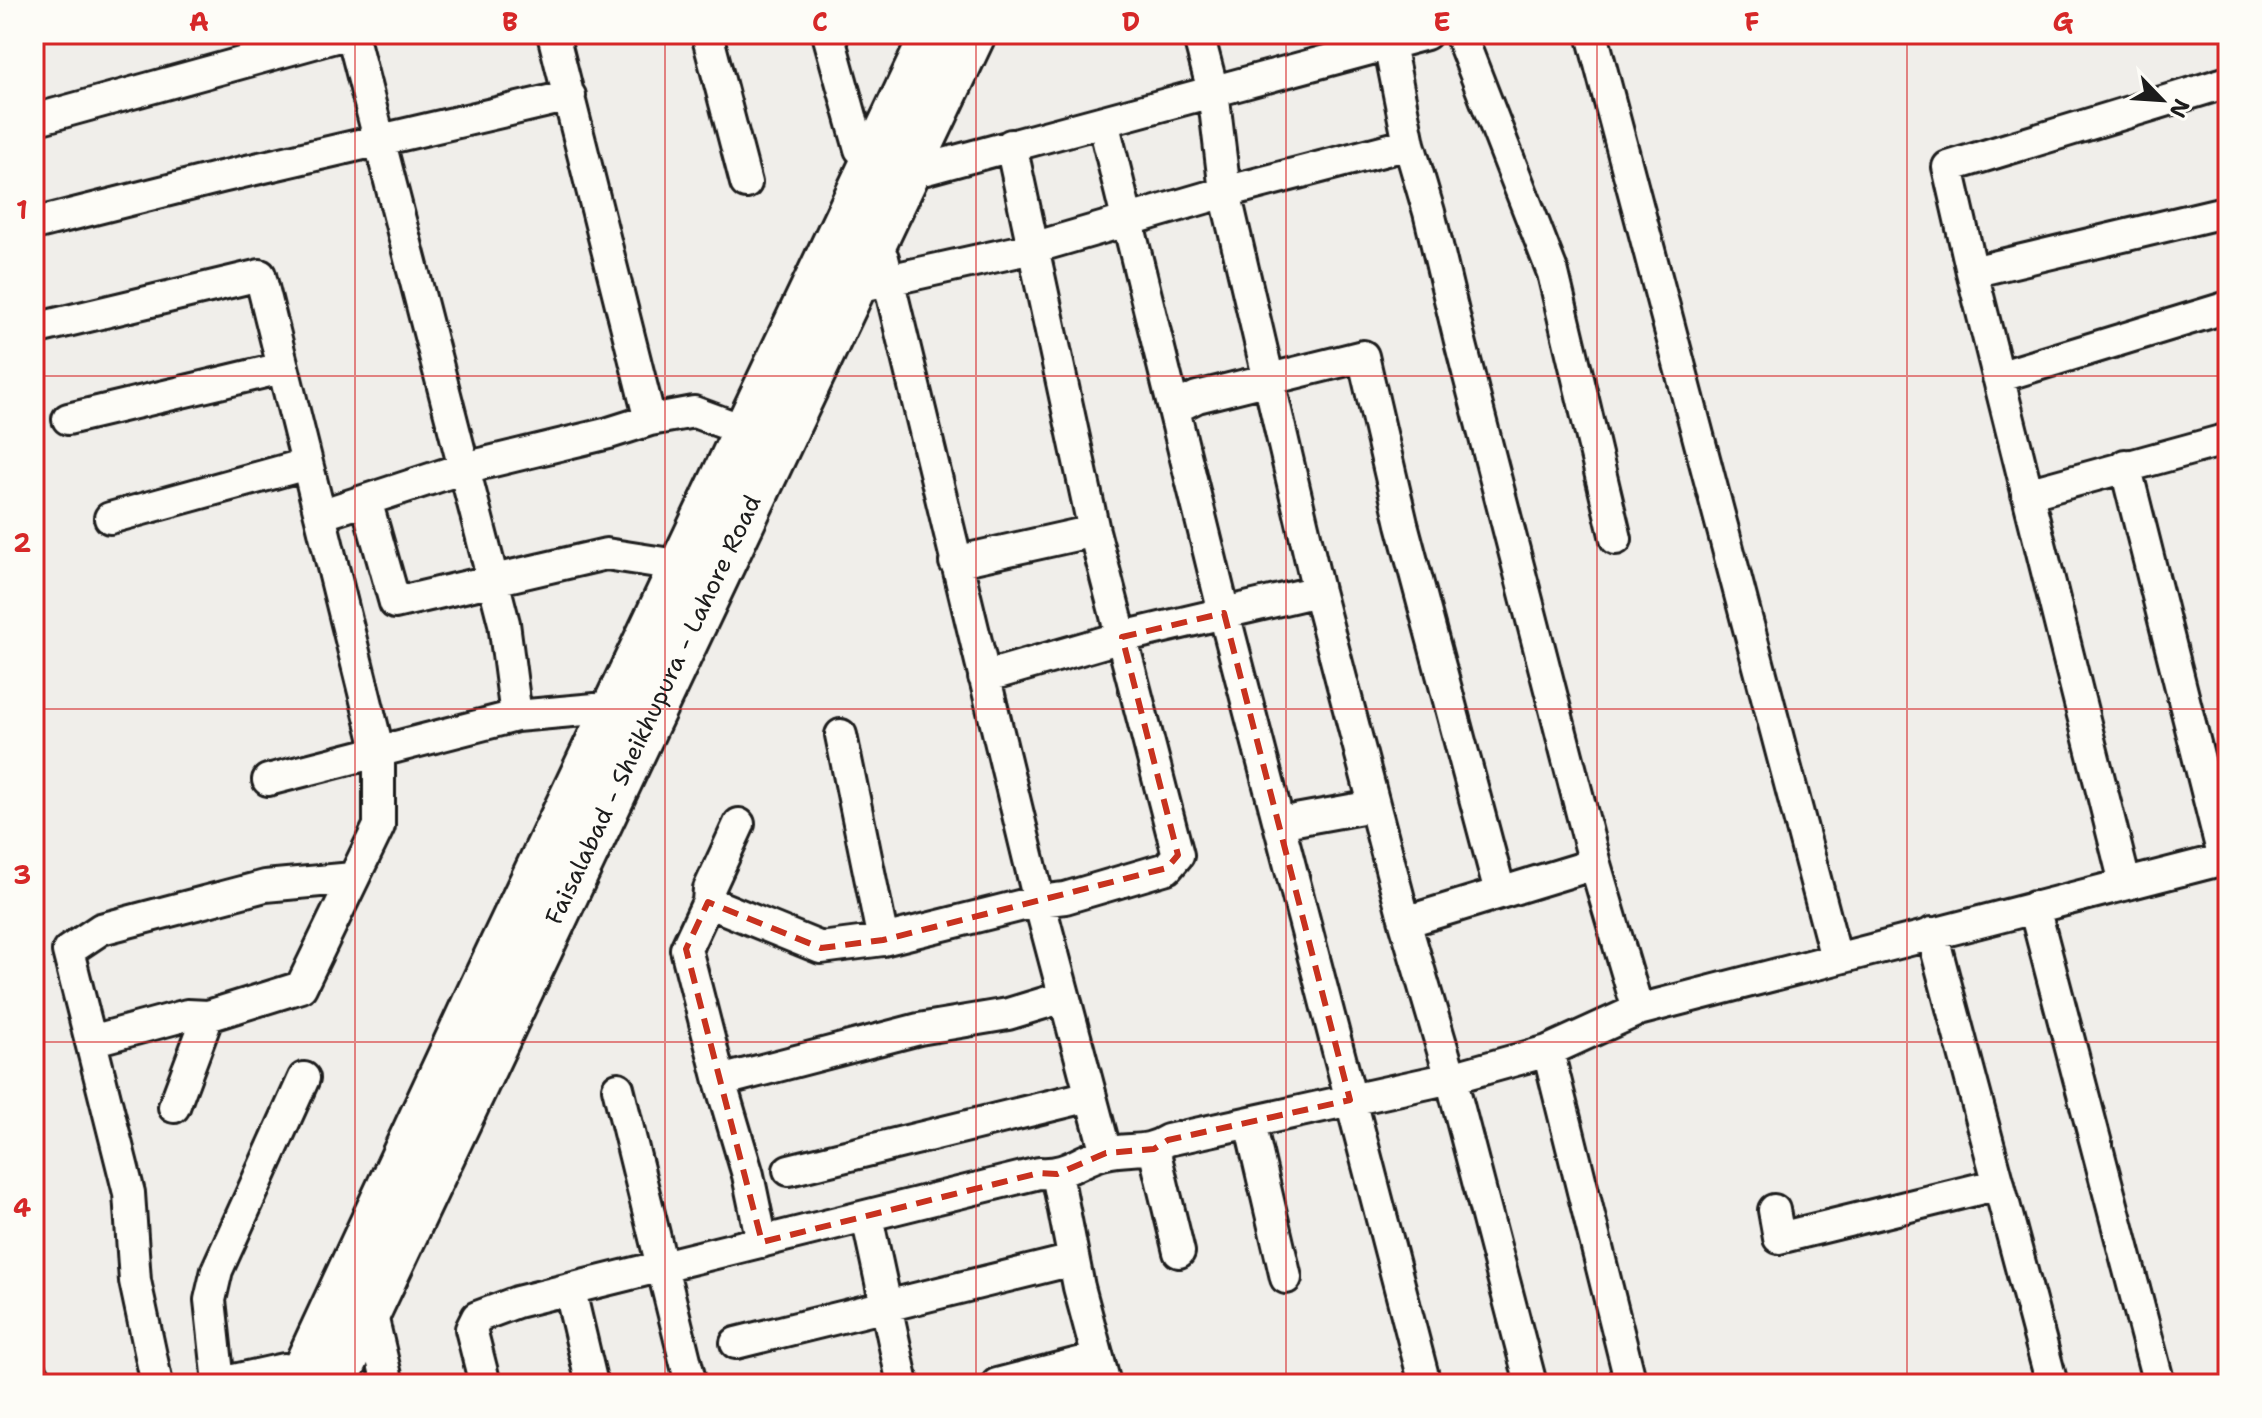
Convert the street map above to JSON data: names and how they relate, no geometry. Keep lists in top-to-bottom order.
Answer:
{
  "streets": {
    "highway": ["Faisalabad - Sheikhupura - Lahore Road"]
  },
  "north": "bottom right",
  "grid": {
    "columns": [
      "A",
      "B",
      "C",
      "D",
      "E",
      "F",
      "G"
    ],
    "rows": [
      "1",
      "2",
      "3",
      "4"
    ]
  }
}
